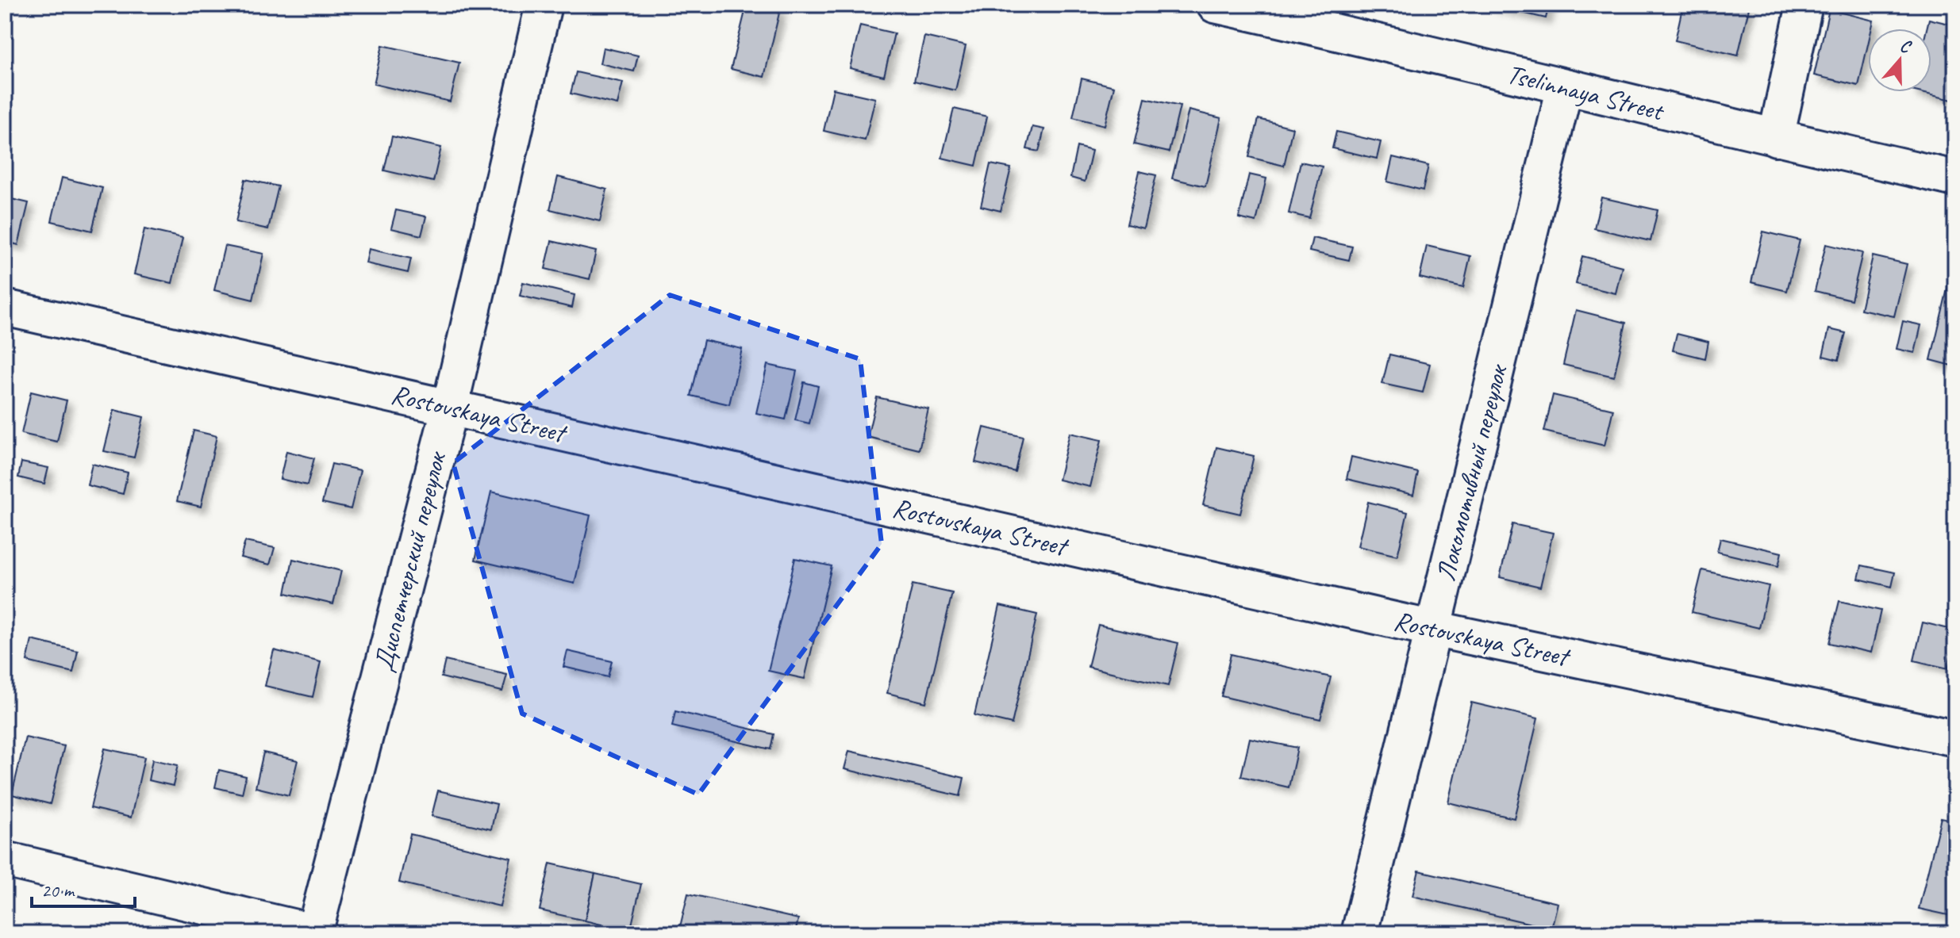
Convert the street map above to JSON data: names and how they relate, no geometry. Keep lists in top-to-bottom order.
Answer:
{
  "streets": {
    "street": [
      "Tselinnaya Street",
      "Rostovskaya Street",
      "Локомотивный переулок",
      "Диспетчерский переулок"
    ]
  },
  "crossings": [
    ["Tselinnaya Street", "Локомотивный переулок"],
    ["Rostovskaya Street", "Локомотивный переулок"],
    ["Rostovskaya Street", "Диспетчерский переулок"]
  ],
  "scale_bar": "20 m",
  "north": "top"
}
